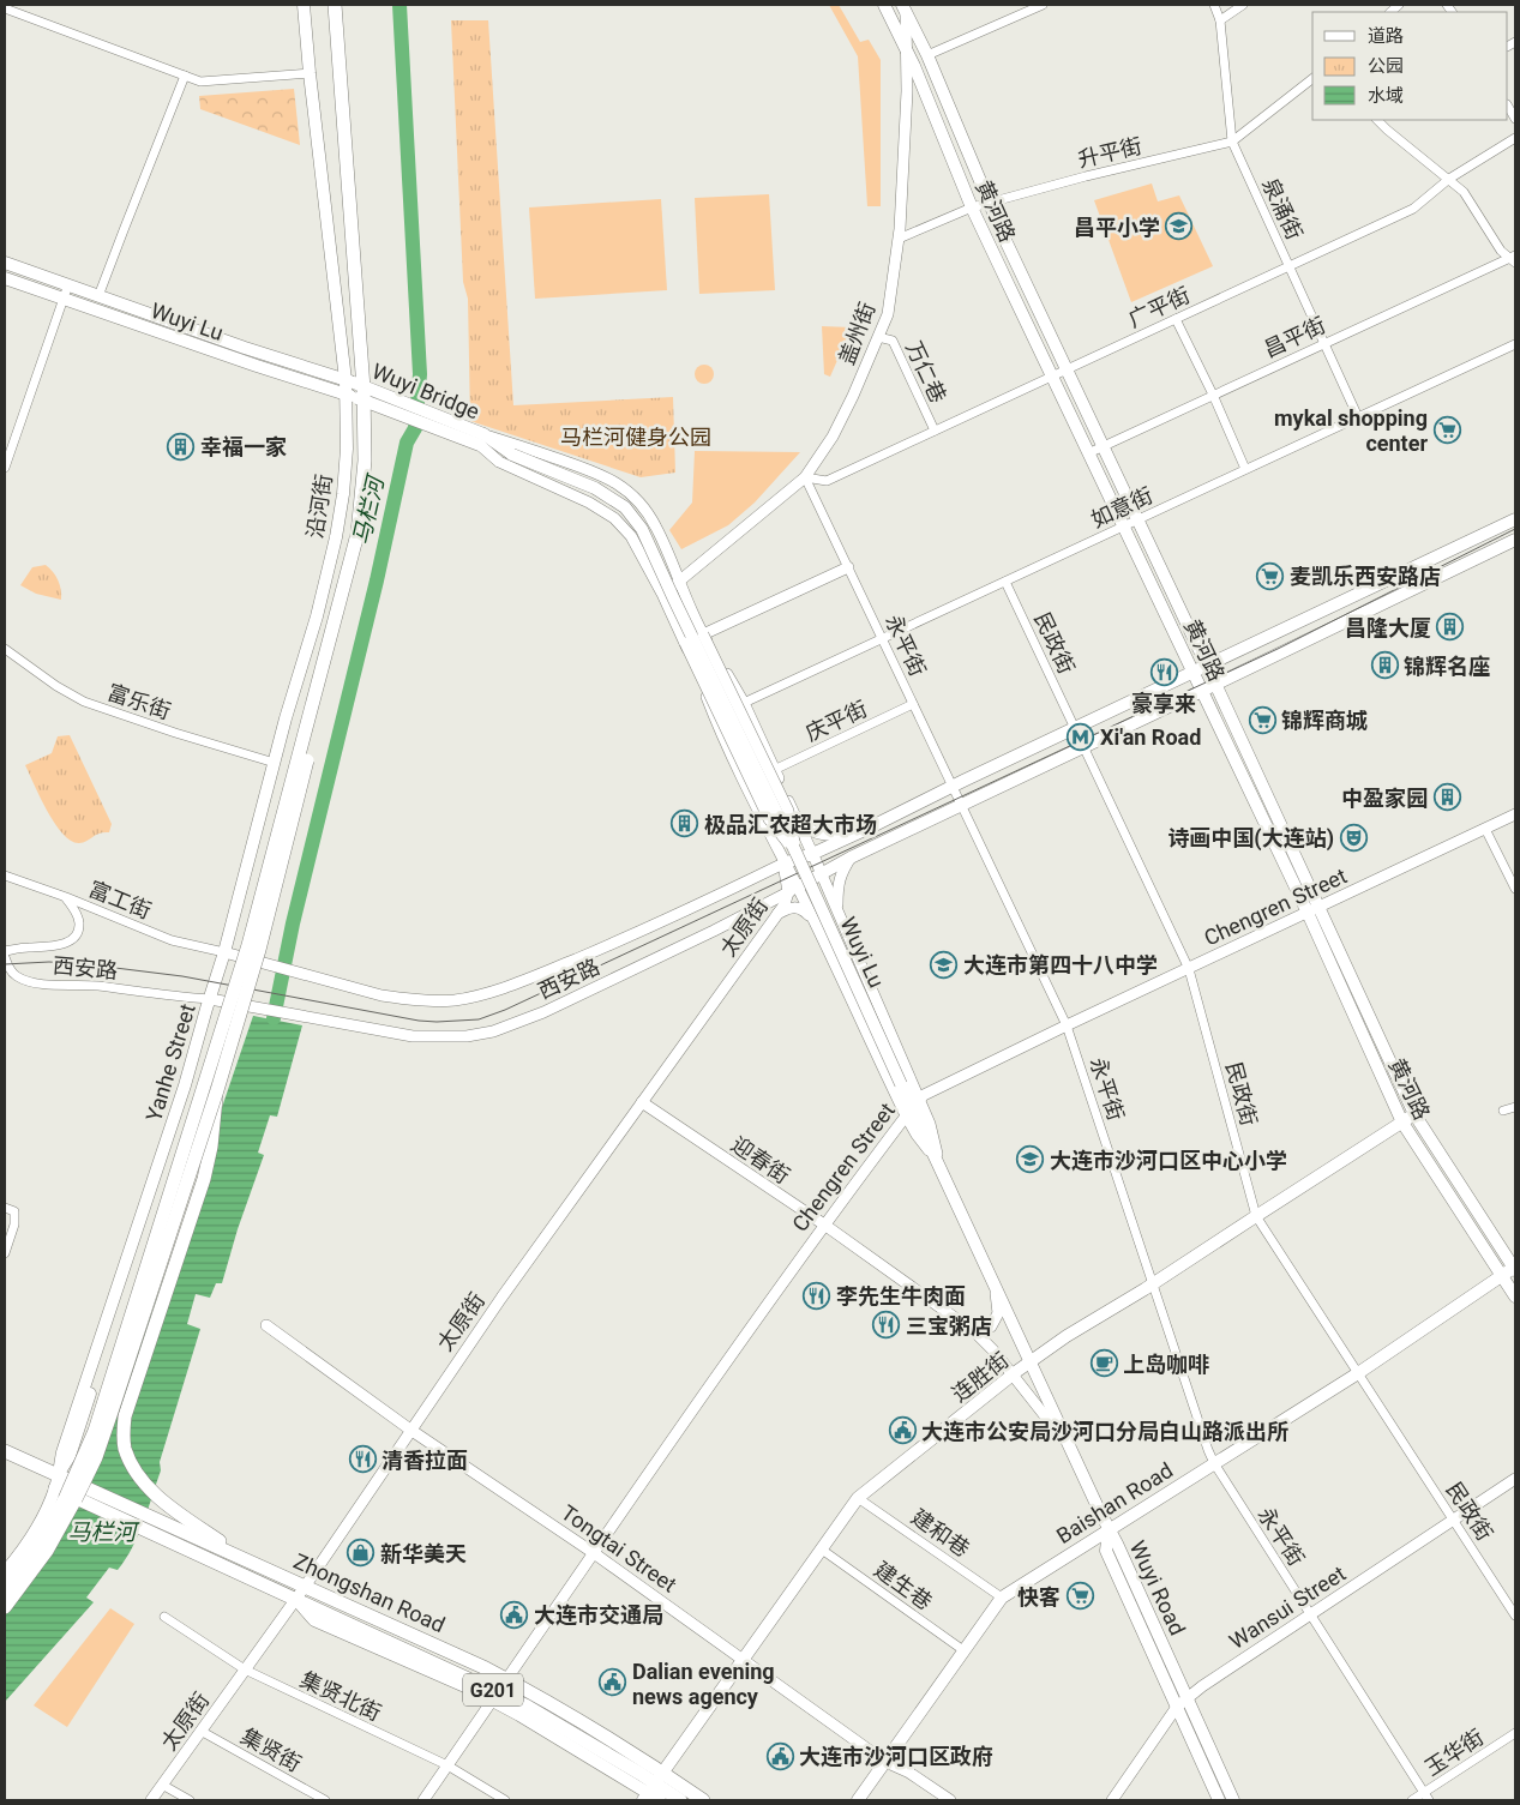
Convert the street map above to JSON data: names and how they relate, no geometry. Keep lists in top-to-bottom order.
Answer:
{
  "streets": {
    "highway": ["Zhongshan Road", "G201"],
    "main road": [
      "黄河路",
      "Wuyi Lu",
      "Wuyi Bridge",
      "沿河街",
      "Yanhe Street",
      "连胜街",
      "Baishan Road",
      "Wuyi Road"
    ],
    "street": [
      "升平街",
      "泉涌街",
      "广平街",
      "盖州街",
      "昌平街",
      "万仁巷",
      "如意街",
      "民政街",
      "永平街",
      "富乐街",
      "庆平街",
      "富工街",
      "Chengren Street",
      "太原街",
      "西安路",
      "迎春街",
      "建和巷",
      "Tongtai Street",
      "建生巷",
      "Wansui Street",
      "集贤北街",
      "集贤街",
      "玉华街"
    ]
  },
  "crossings": [
    ["升平街", "泉涌街"],
    ["升平街", "黄河路"],
    ["升平街", "盖州街"],
    ["泉涌街", "广平街"],
    ["泉涌街", "昌平街"],
    ["泉涌街", "如意街"],
    ["黄河路", "广平街"],
    ["黄河路", "盖州街"],
    ["黄河路", "昌平街"],
    ["黄河路", "如意街"],
    ["黄河路", "Chengren Street"],
    ["黄河路", "连胜街"],
    ["黄河路", "Baishan Road"],
    ["广平街", "盖州街"],
    ["广平街", "万仁巷"],
    ["广平街", "永平街"],
    ["Wuyi Lu", "Wuyi Bridge"],
    ["Wuyi Lu", "沿河街"],
    ["Wuyi Lu", "Chengren Street"],
    ["Wuyi Lu", "迎春街"],
    ["Wuyi Lu", "连胜街"],
    ["Wuyi Lu", "Baishan Road"],
    ["Wuyi Lu", "Wuyi Road"],
    ["盖州街", "万仁巷"],
    ["盖州街", "永平街"],
    ["Wuyi Bridge", "沿河街"],
    ["沿河街", "富乐街"],
    ["沿河街", "富工街"],
    ["沿河街", "西安路"],
    ["沿河街", "Yanhe Street"],
    ["如意街", "民政街"],
    ["如意街", "永平街"],
    ["民政街", "Chengren Street"],
    ["民政街", "连胜街"],
    ["民政街", "Baishan Road"],
    ["民政街", "Wansui Street"],
    ["永平街", "庆平街"],
    ["永平街", "Chengren Street"],
    ["永平街", "连胜街"],
    ["永平街", "Baishan Road"],
    ["永平街", "Wansui Street"],
    ["永平街", "玉华街"],
    ["富工街", "西安路"],
    ["Chengren Street", "迎春街"],
    ["Chengren Street", "Tongtai Street"],
    ["Chengren Street", "Zhongshan Road"],
    ["Chengren Street", "集贤北街"],
    ["太原街", "西安路"],
    ["太原街", "迎春街"],
    ["太原街", "Tongtai Street"],
    ["太原街", "Zhongshan Road"],
    ["太原街", "集贤北街"],
    ["太原街", "集贤街"],
    ["西安路", "Yanhe Street"],
    ["Yanhe Street", "Zhongshan Road"],
    ["迎春街", "连胜街"],
    ["连胜街", "建和巷"],
    ["连胜街", "Tongtai Street"],
    ["连胜街", "建生巷"],
    ["连胜街", "Zhongshan Road"],
    ["Baishan Road", "建和巷"],
    ["Baishan Road", "Tongtai Street"],
    ["Baishan Road", "建生巷"],
    ["Baishan Road", "Wuyi Road"],
    ["Wuyi Road", "Wansui Street"]
  ],
  "water": ["马栏河"],
  "parks": ["马栏河健身公园"],
  "places": {
    "school or university": ["昌平小学", "大连市第四十八中学", "大连市沙河口区中心小学"],
    "supermarket": [
      "mykal shopping center",
      "麦凯乐西安路店",
      "锦辉商城",
      "快客"
    ],
    "building": [
      "幸福一家",
      "昌隆大厦",
      "锦辉名座",
      "中盈家园",
      "极品汇农超大市场"
    ],
    "restaurant": [
      "豪享来",
      "李先生牛肉面",
      "三宝粥店",
      "清香拉面"
    ],
    "metro station": ["Xi'an Road"],
    "theatre": ["诗画中国(大连站)"],
    "cafe": ["上岛咖啡"],
    "public building": [
      "大连市公安局沙河口分局白山路派出所",
      "大连市交通局",
      "Dalian evening news agency",
      "大连市沙河口区政府"
    ],
    "shop": ["新华美天"]
  },
  "legend": ["道路", "公园", "水域"]
}
